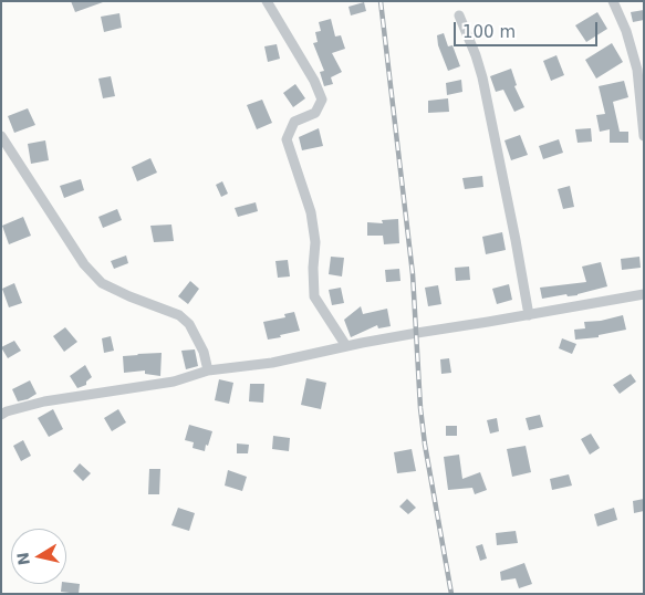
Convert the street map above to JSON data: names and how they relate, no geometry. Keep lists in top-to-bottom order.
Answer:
{
  "scale_bar": "100 m",
  "north": "left"
}
